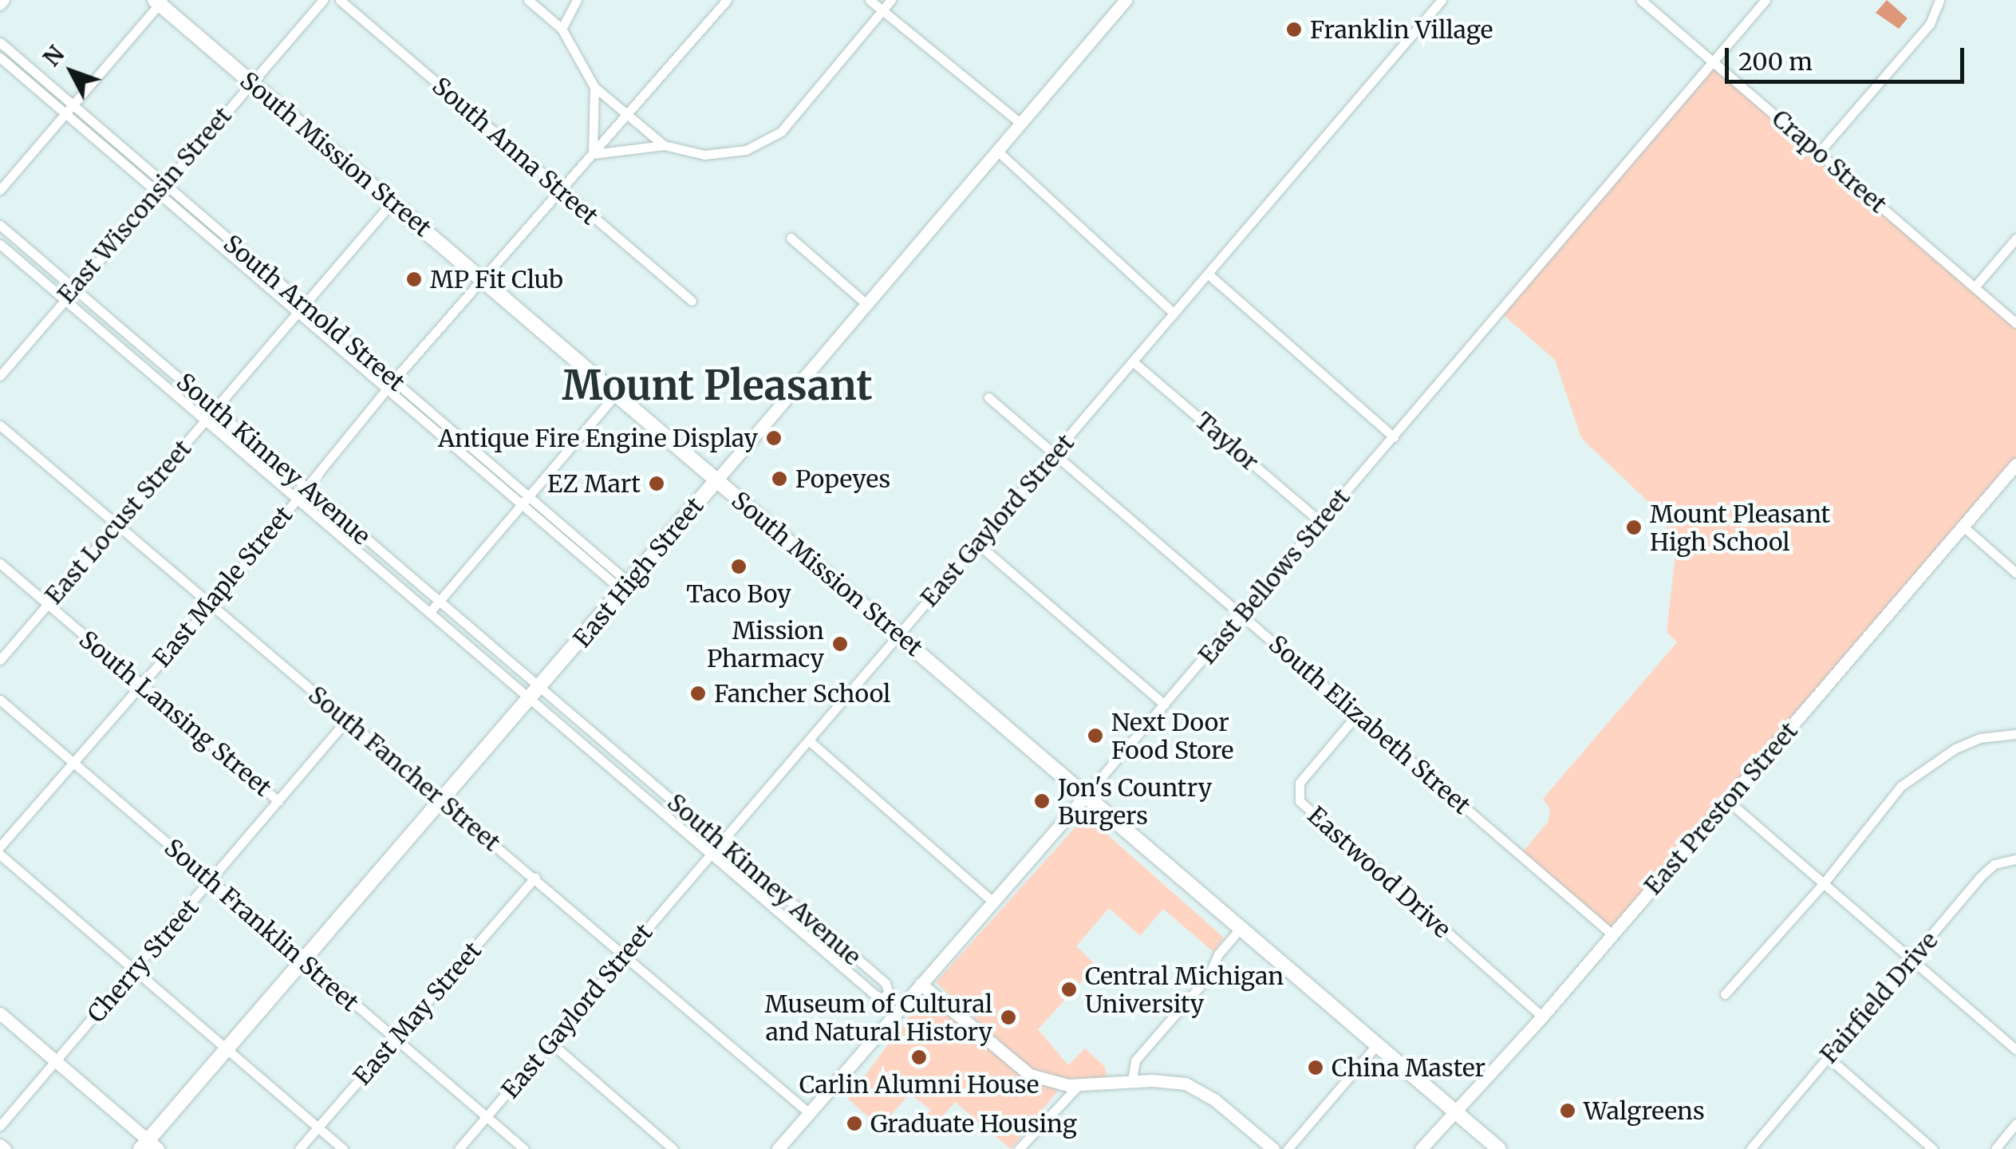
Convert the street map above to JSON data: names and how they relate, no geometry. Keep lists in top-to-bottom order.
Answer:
{
  "streets": {
    "main road": ["South Mission Street", "East High Street"],
    "street": [
      "South Anna Street",
      "Crapo Street",
      "East Wisconsin Street",
      "South Arnold Street",
      "Taylor",
      "South Kinney Avenue",
      "East Gaylord Street",
      "East Locust Street",
      "East Bellows Street",
      "East Maple Street",
      "South Lansing Street",
      "South Elizabeth Street",
      "South Fancher Street",
      "East Preston Street",
      "Eastwood Drive",
      "South Franklin Street",
      "Cherry Street",
      "Fairfield Drive",
      "East May Street"
    ]
  },
  "crossings": [
    ["South Anna Street", "East Maple Street"],
    ["South Mission Street", "East Wisconsin Street"],
    ["South Mission Street", "East Gaylord Street"],
    ["South Mission Street", "East Locust Street"],
    ["South Mission Street", "East High Street"],
    ["South Mission Street", "East Bellows Street"],
    ["South Mission Street", "East Maple Street"],
    ["South Mission Street", "East Preston Street"],
    ["Crapo Street", "East Bellows Street"],
    ["East Wisconsin Street", "South Arnold Street"],
    ["East Wisconsin Street", "South Kinney Avenue"],
    ["South Arnold Street", "East Locust Street"],
    ["South Arnold Street", "East High Street"],
    ["South Arnold Street", "East Maple Street"],
    ["Taylor", "East Gaylord Street"],
    ["Taylor", "East Bellows Street"],
    ["South Kinney Avenue", "East Gaylord Street"],
    ["South Kinney Avenue", "East Locust Street"],
    ["South Kinney Avenue", "East High Street"],
    ["South Kinney Avenue", "East Maple Street"],
    ["East Gaylord Street", "South Elizabeth Street"],
    ["East Gaylord Street", "South Fancher Street"],
    ["East Gaylord Street", "South Franklin Street"],
    ["East Locust Street", "South Lansing Street"],
    ["East Locust Street", "South Fancher Street"],
    ["East High Street", "South Fancher Street"],
    ["East High Street", "South Franklin Street"],
    ["East Bellows Street", "South Elizabeth Street"],
    ["East Bellows Street", "South Fancher Street"],
    ["East Maple Street", "South Lansing Street"],
    ["East Maple Street", "South Fancher Street"],
    ["East Maple Street", "South Franklin Street"],
    ["South Lansing Street", "Cherry Street"],
    ["South Elizabeth Street", "East Preston Street"],
    ["South Elizabeth Street", "Eastwood Drive"],
    ["South Fancher Street", "Cherry Street"],
    ["South Fancher Street", "East May Street"],
    ["East Preston Street", "Eastwood Drive"],
    ["South Franklin Street", "Cherry Street"],
    ["South Franklin Street", "East May Street"]
  ],
  "districts": ["Mount Pleasant"],
  "places": [
    "Franklin Village",
    "MP Fit Club",
    "Antique Fire Engine Display",
    "Popeyes",
    "EZ Mart",
    "Mount Pleasant High School",
    "Taco Boy",
    "Mission Pharmacy",
    "Fancher School",
    "Next Door Food Store",
    "Jon's Country Burgers",
    "Central Michigan University",
    "Museum of Cultural and Natural History",
    "Carlin Alumni House",
    "China Master",
    "Walgreens",
    "Graduate Housing"
  ],
  "scale_bar": "200 m",
  "north": "top left"
}
